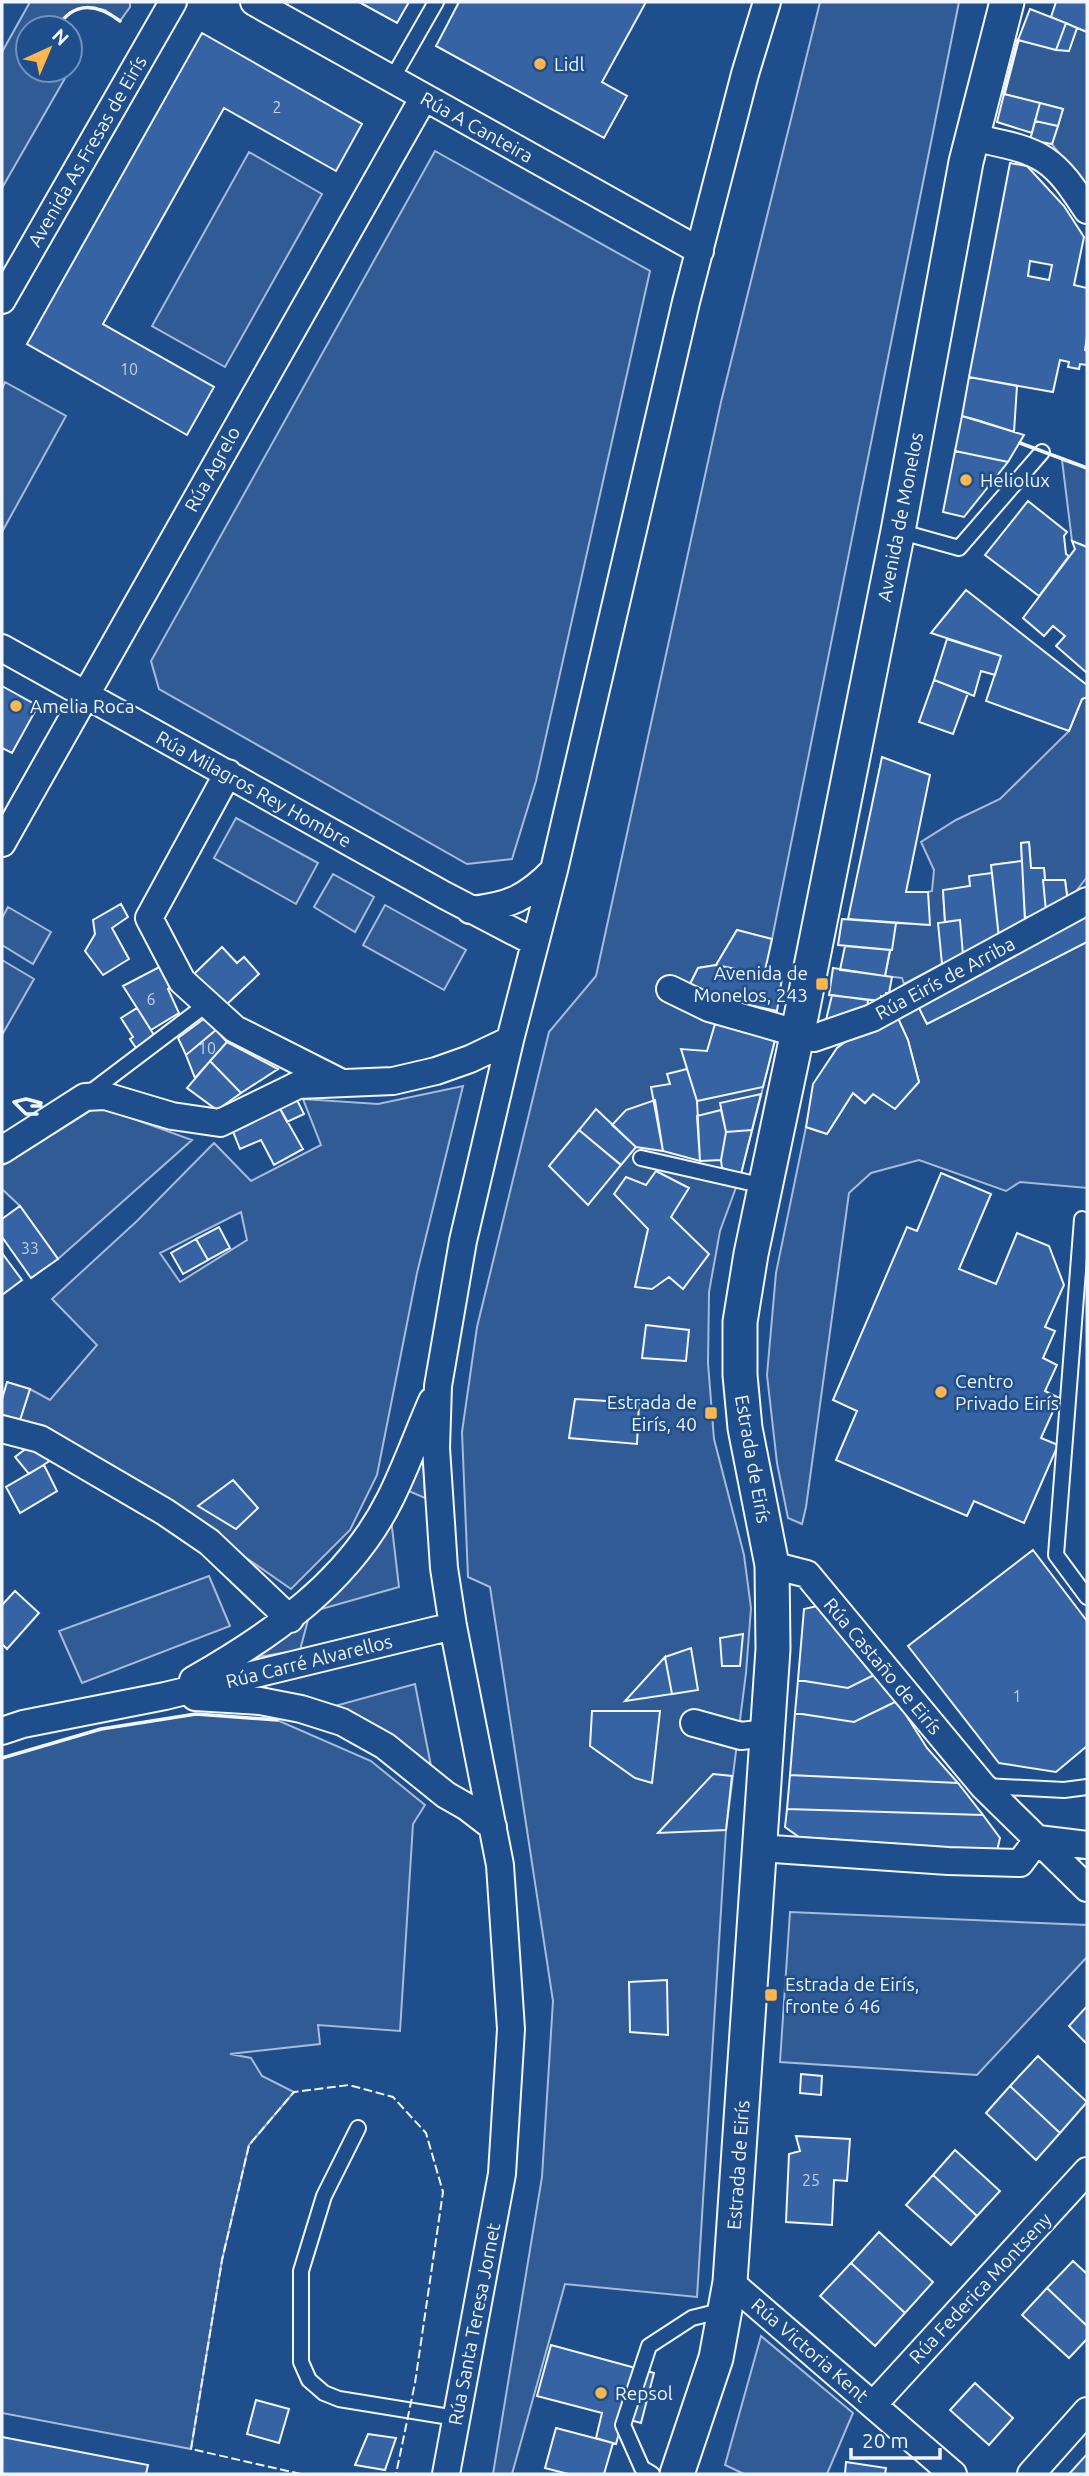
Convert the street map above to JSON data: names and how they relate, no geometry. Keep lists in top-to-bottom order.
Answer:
{
  "streets": {
    "street": [
      "Rúa A Canteira",
      "Avenida As Fresas de Eirís",
      "Rúa Agrelo",
      "Avenida de Monelos",
      "Rúa Milagros Rey Hombre",
      "Rúa Eirís de Arriba",
      "Estrada de Eirís",
      "Rúa Carré Alvarellos",
      "Rúa Castaño de Eirís",
      "Rúa Federica Montseny",
      "Rúa Santa Teresa Jornet",
      "Rúa Victoria Kent"
    ]
  },
  "crossings": [
    ["Rúa A Canteira", "Rúa Agrelo"],
    ["Rúa Agrelo", "Rúa Milagros Rey Hombre"],
    ["Avenida de Monelos", "Rúa Eirís de Arriba"],
    ["Avenida de Monelos", "Estrada de Eirís"],
    ["Rúa Eirís de Arriba", "Estrada de Eirís"],
    ["Estrada de Eirís", "Rúa Castaño de Eirís"],
    ["Estrada de Eirís", "Rúa Victoria Kent"],
    ["Rúa Carré Alvarellos", "Rúa Santa Teresa Jornet"],
    ["Rúa Federica Montseny", "Rúa Victoria Kent"]
  ],
  "places": {
    "other": [
      "Lidl",
      "Heliolux",
      "Amelia Roca",
      "Centro Privado Eirís",
      "Repsol"
    ],
    "transit": ["Avenida de Monelos, 243", "Estrada de Eirís, 40", "Estrada de Eirís, fronte ó 46"]
  },
  "house_numbers": [
    "2",
    "10",
    "6",
    "10",
    "33",
    "1",
    "25"
  ],
  "scale_bar": "20 m",
  "north": "top right"
}
